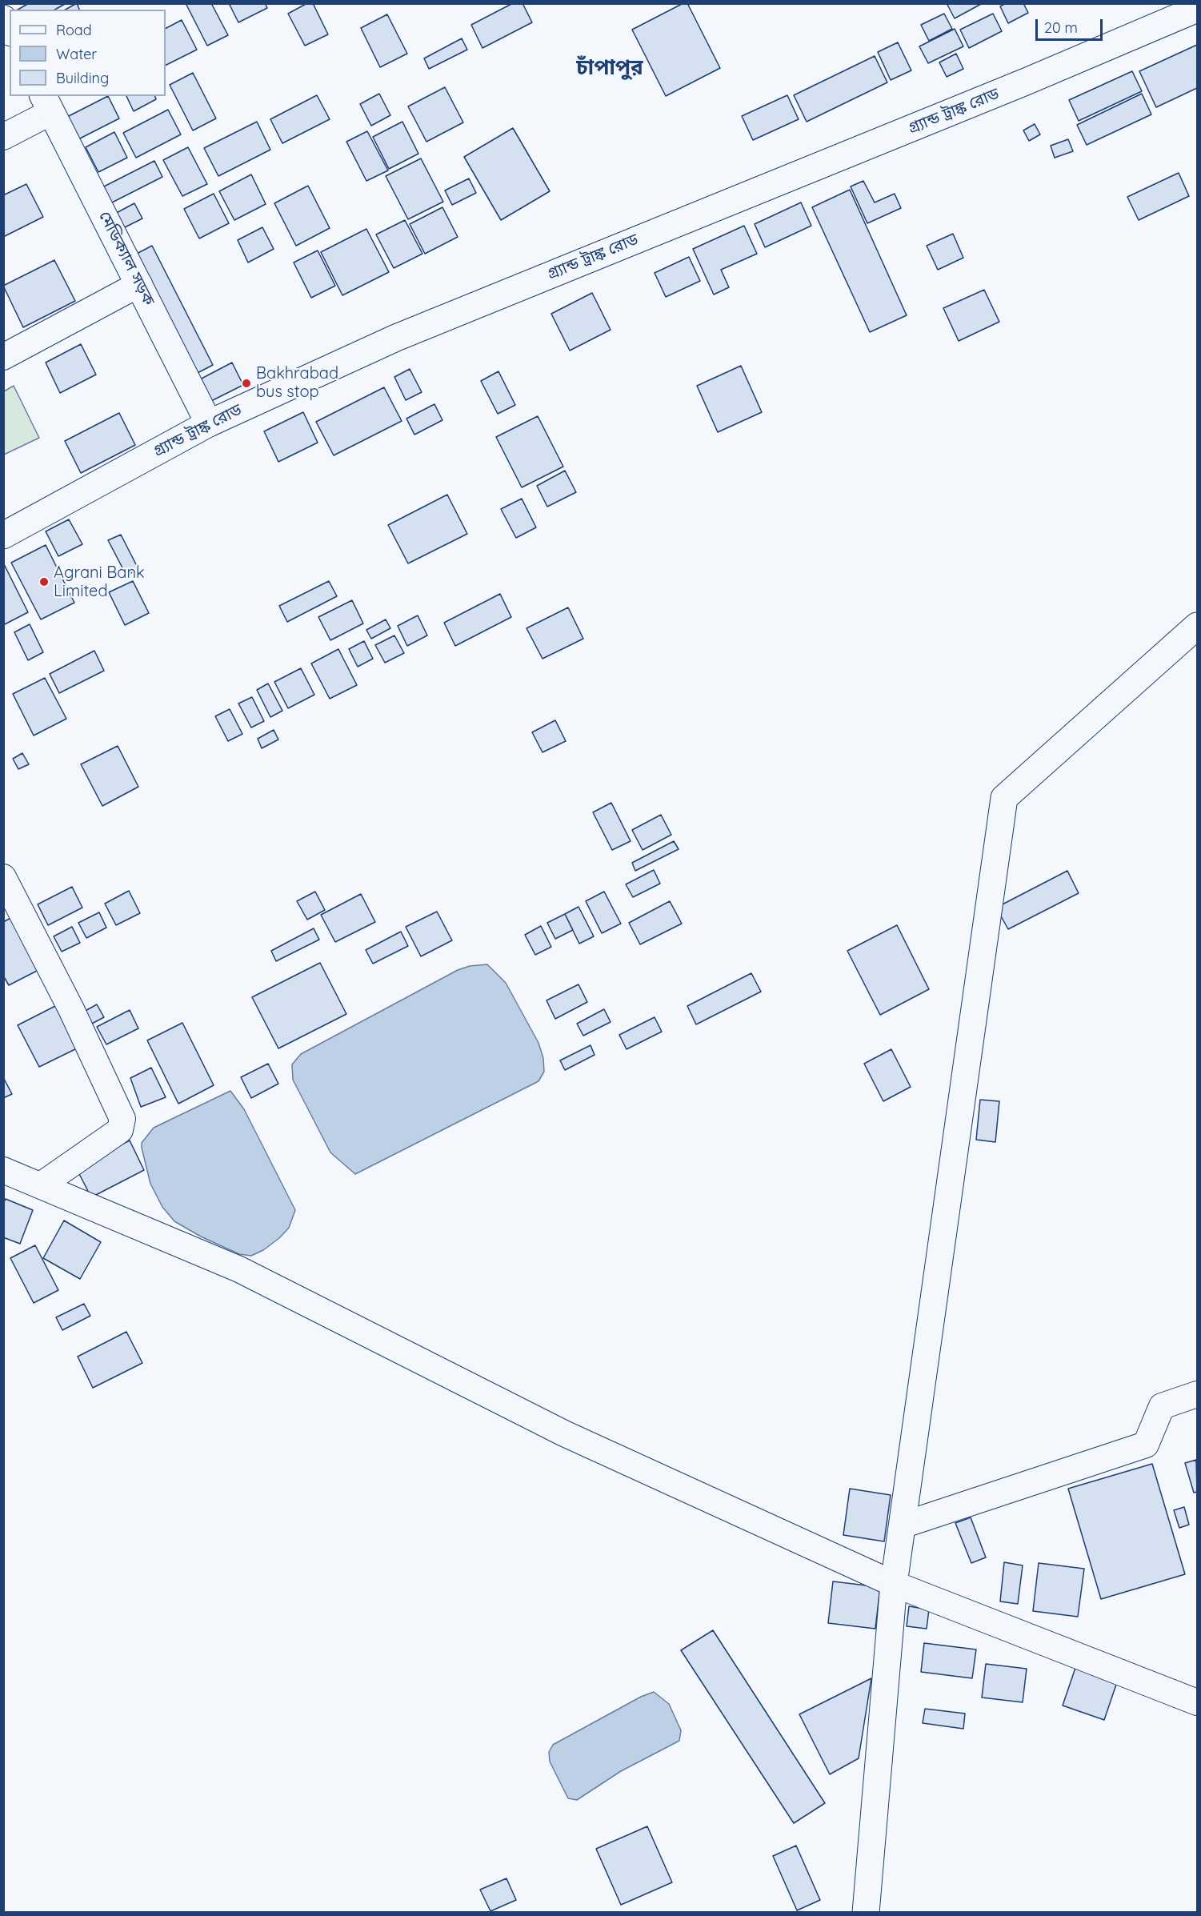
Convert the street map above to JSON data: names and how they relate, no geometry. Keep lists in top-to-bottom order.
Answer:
{
  "streets": {
    "main road": ["গ্র্যান্ড ট্রাঙ্ক রোড", "মেডিক্যাল সড়ক"]
  },
  "crossings": [
    ["গ্র্যান্ড ট্রাঙ্ক রোড", "মেডিক্যাল সড়ক"]
  ],
  "districts": ["চাঁপাপুর"],
  "places": ["Bakhrabad bus stop", "Agrani Bank Limited"],
  "legend": ["Road", "Water", "Building"],
  "scale_bar": "20 m"
}
